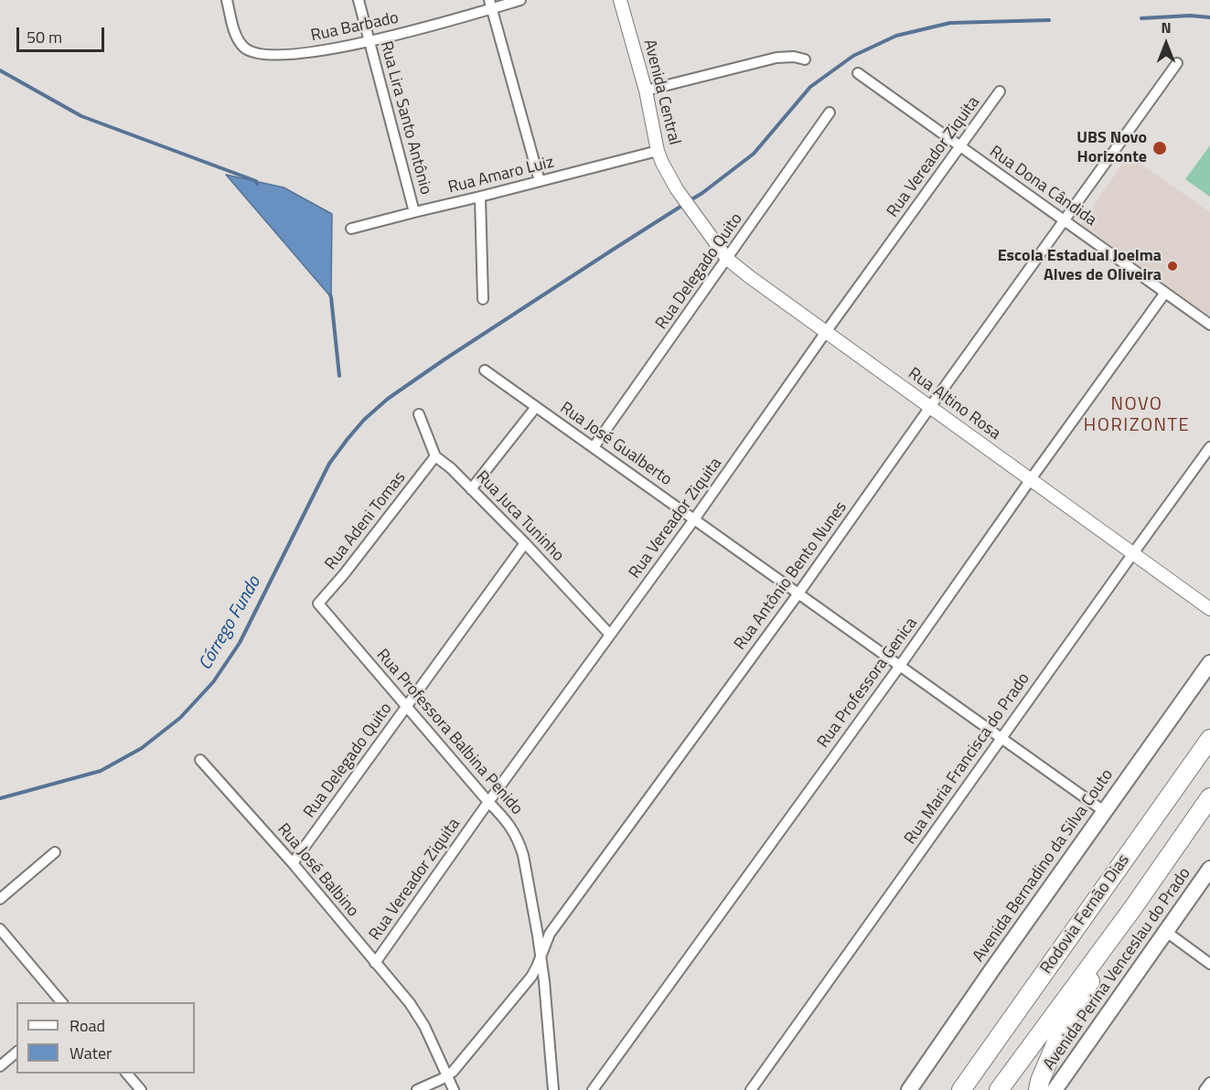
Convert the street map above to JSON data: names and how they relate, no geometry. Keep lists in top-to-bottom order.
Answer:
{
  "streets": {
    "highway": ["Rodovia Fernão Dias"],
    "main road": ["Avenida Bernadino da Silva Couto", "Avenida Perina Venceslau do Prado"],
    "street": [
      "Rua Barbado",
      "Avenida Central",
      "Rua Lira Santo Antônio",
      "Rua Vereador Ziquita",
      "Rua Amaro Luiz",
      "Rua Dona Cândida",
      "Rua Delegado Quito",
      "Rua Altino Rosa",
      "Rua José Gualberto",
      "Rua Juca Tuninho",
      "Rua Adeni Tomas",
      "Rua Antônio Bento Nunes",
      "Rua Professora Genica",
      "Rua Professora Balbina Penido",
      "Rua Maria Francisca do Prado",
      "Rua José Balbino"
    ]
  },
  "crossings": [
    ["Rua Barbado", "Rua Lira Santo Antônio"],
    ["Avenida Central", "Rua Amaro Luiz"],
    ["Avenida Central", "Rua Altino Rosa"],
    ["Rua Lira Santo Antônio", "Rua Amaro Luiz"],
    ["Rua Vereador Ziquita", "Rua Dona Cândida"],
    ["Rua Vereador Ziquita", "Rua Altino Rosa"],
    ["Rua Vereador Ziquita", "Rua José Gualberto"],
    ["Rua Vereador Ziquita", "Rua Juca Tuninho"],
    ["Rua Vereador Ziquita", "Rua Professora Balbina Penido"],
    ["Rua Vereador Ziquita", "Rua José Balbino"],
    ["Rua Dona Cândida", "Rua Antônio Bento Nunes"],
    ["Rua Dona Cândida", "Rua Professora Genica"],
    ["Rua Delegado Quito", "Rua Altino Rosa"],
    ["Rua Delegado Quito", "Rua José Gualberto"],
    ["Rua Delegado Quito", "Rua Juca Tuninho"],
    ["Rua Delegado Quito", "Rua Professora Balbina Penido"],
    ["Rua Delegado Quito", "Rua José Balbino"],
    ["Rua Altino Rosa", "Rua Antônio Bento Nunes"],
    ["Rua Altino Rosa", "Rua Professora Genica"],
    ["Rua Altino Rosa", "Rua Maria Francisca do Prado"],
    ["Rua José Gualberto", "Rua Antônio Bento Nunes"],
    ["Rua José Gualberto", "Rua Professora Genica"],
    ["Rua José Gualberto", "Rua Maria Francisca do Prado"],
    ["Rua José Gualberto", "Avenida Bernadino da Silva Couto"],
    ["Rua Juca Tuninho", "Rua Adeni Tomas"],
    ["Rua Adeni Tomas", "Rua Professora Balbina Penido"],
    ["Rua Antônio Bento Nunes", "Rua Professora Balbina Penido"],
    ["Rua Antônio Bento Nunes", "Rua José Balbino"]
  ],
  "districts": ["NOVO HORIZONTE"],
  "water": ["Córrego Fundo"],
  "places": ["UBS Novo Horizonte", "Escola Estadual Joelma Alves de Oliveira"],
  "legend": ["Road", "Water"],
  "scale_bar": "50 m",
  "north": "top"
}
